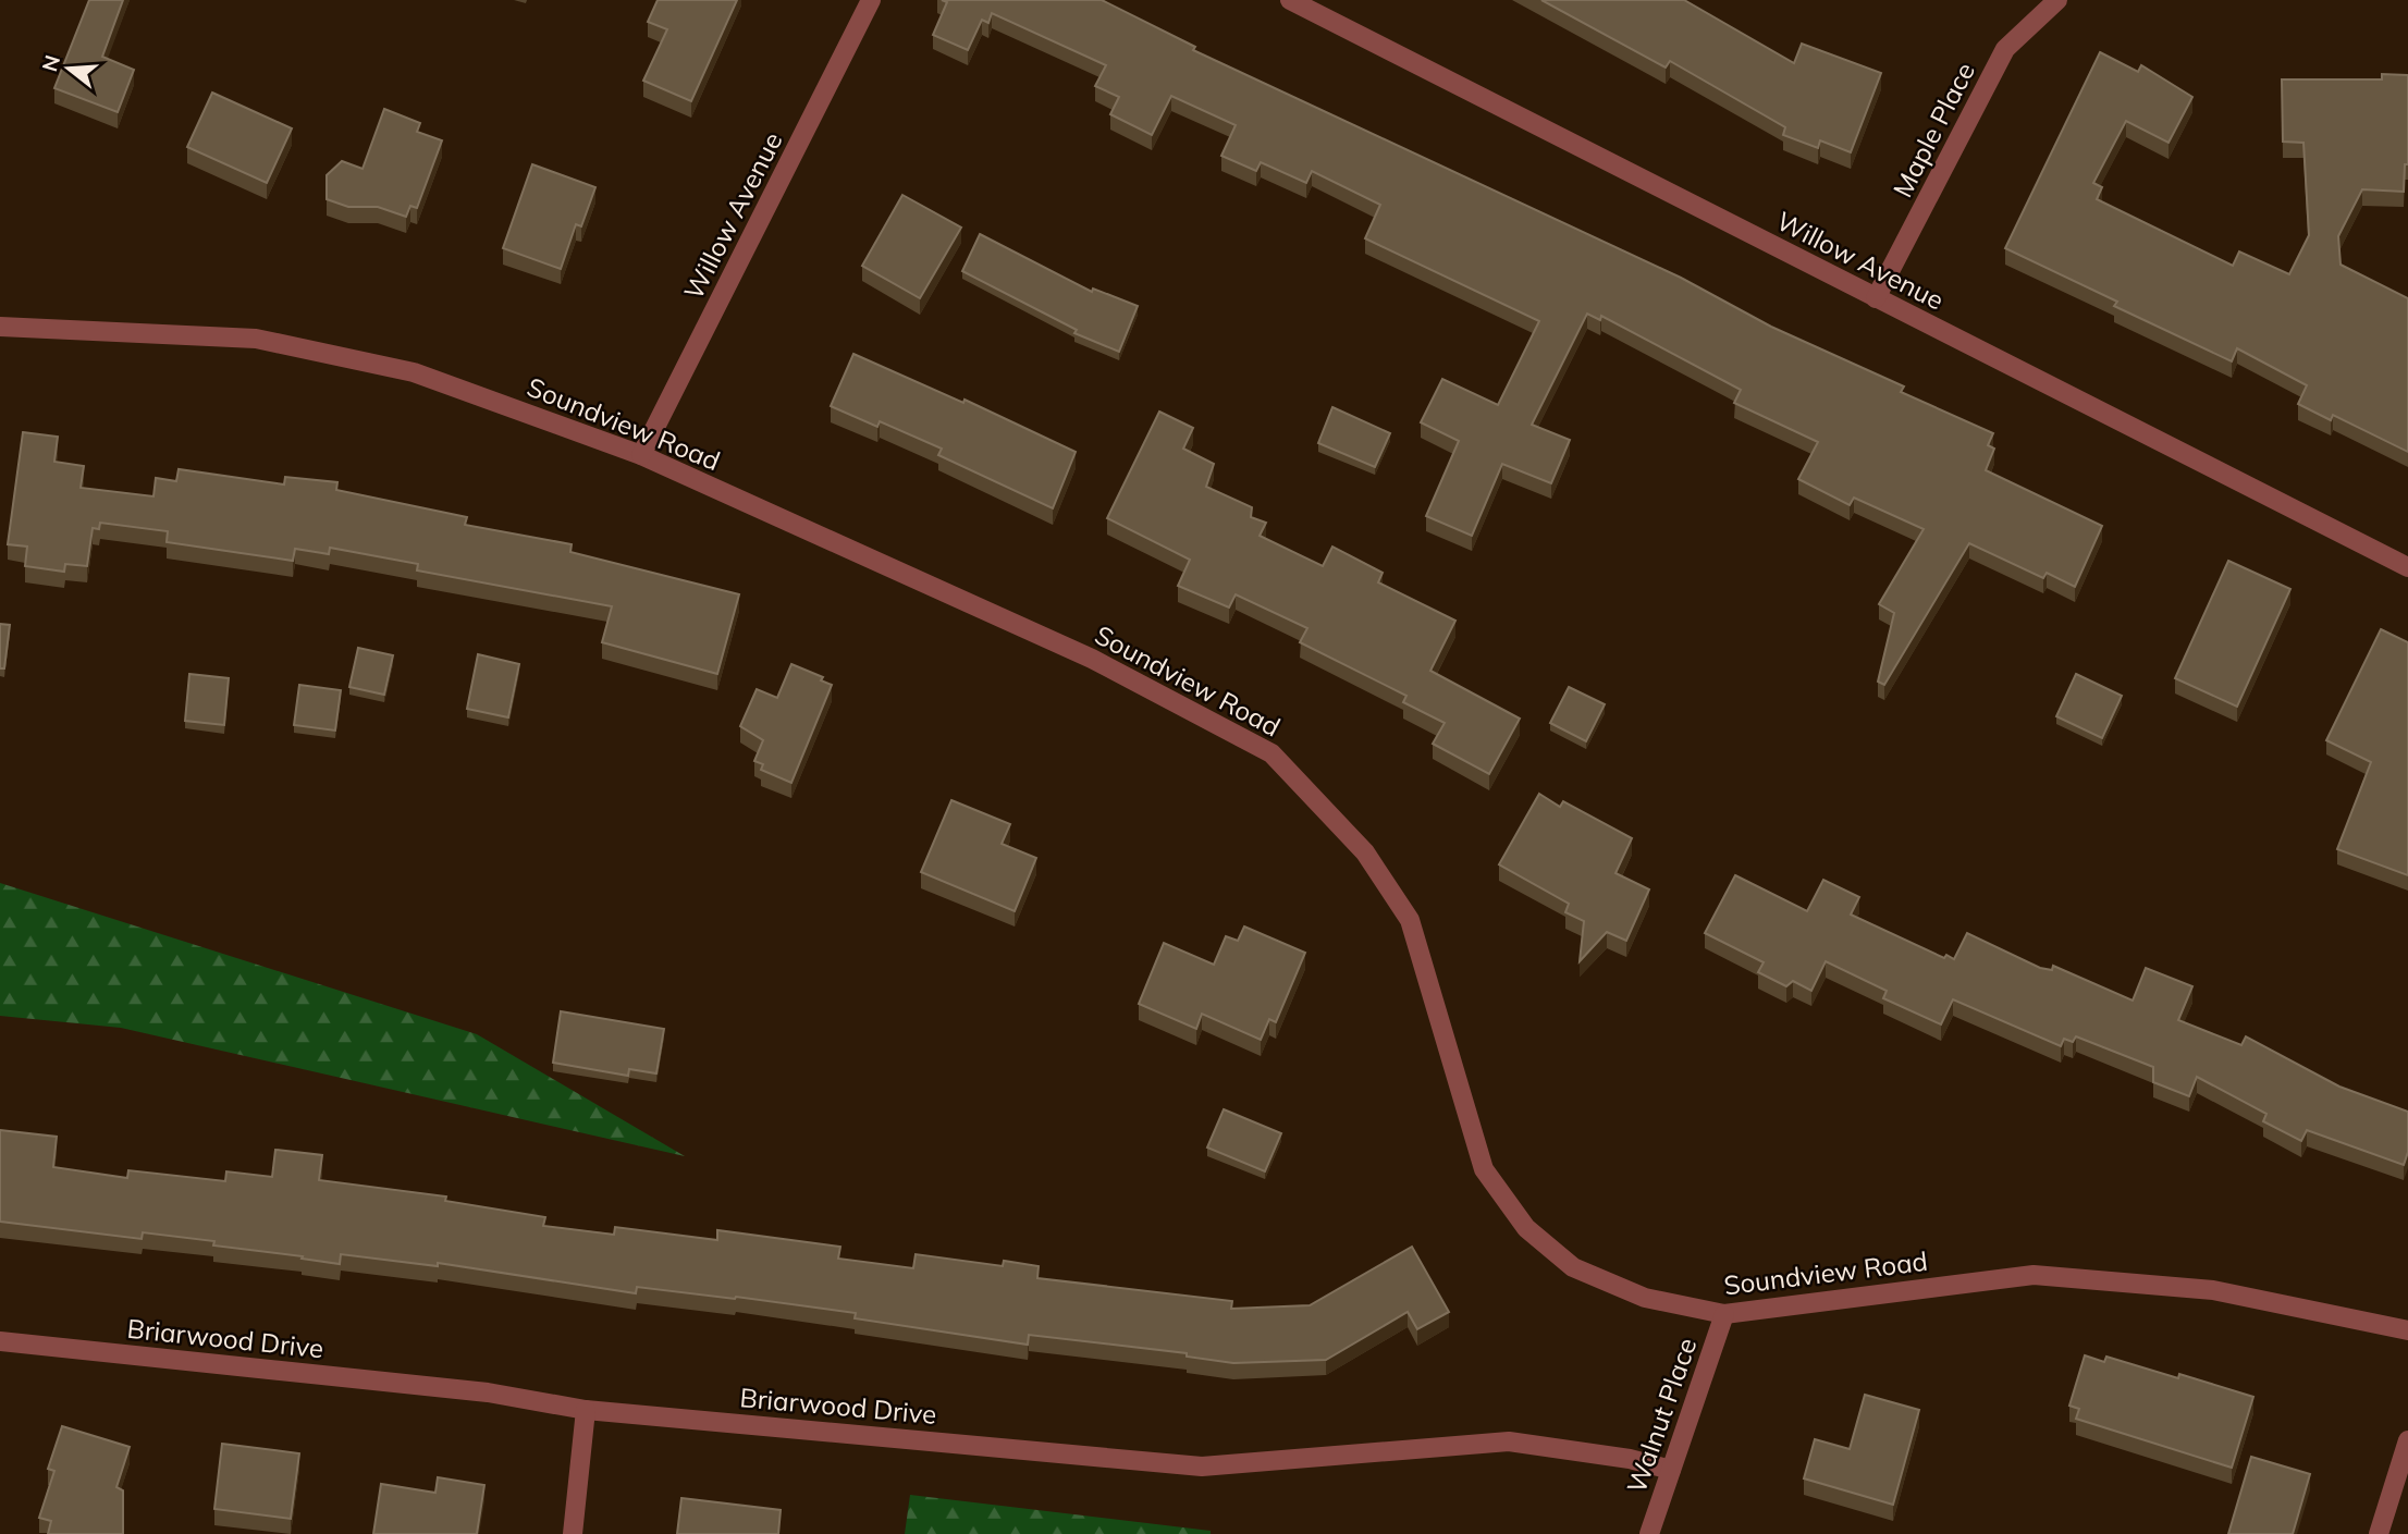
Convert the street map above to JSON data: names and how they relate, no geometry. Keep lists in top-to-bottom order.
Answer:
{
  "streets": {
    "street": [
      "Maple Place",
      "Willow Avenue",
      "Soundview Road",
      "Briarwood Drive",
      "Walnut Place"
    ]
  },
  "crossings": [
    ["Maple Place", "Willow Avenue"],
    ["Willow Avenue", "Soundview Road"],
    ["Soundview Road", "Walnut Place"],
    ["Briarwood Drive", "Walnut Place"]
  ],
  "north": "left"
}
